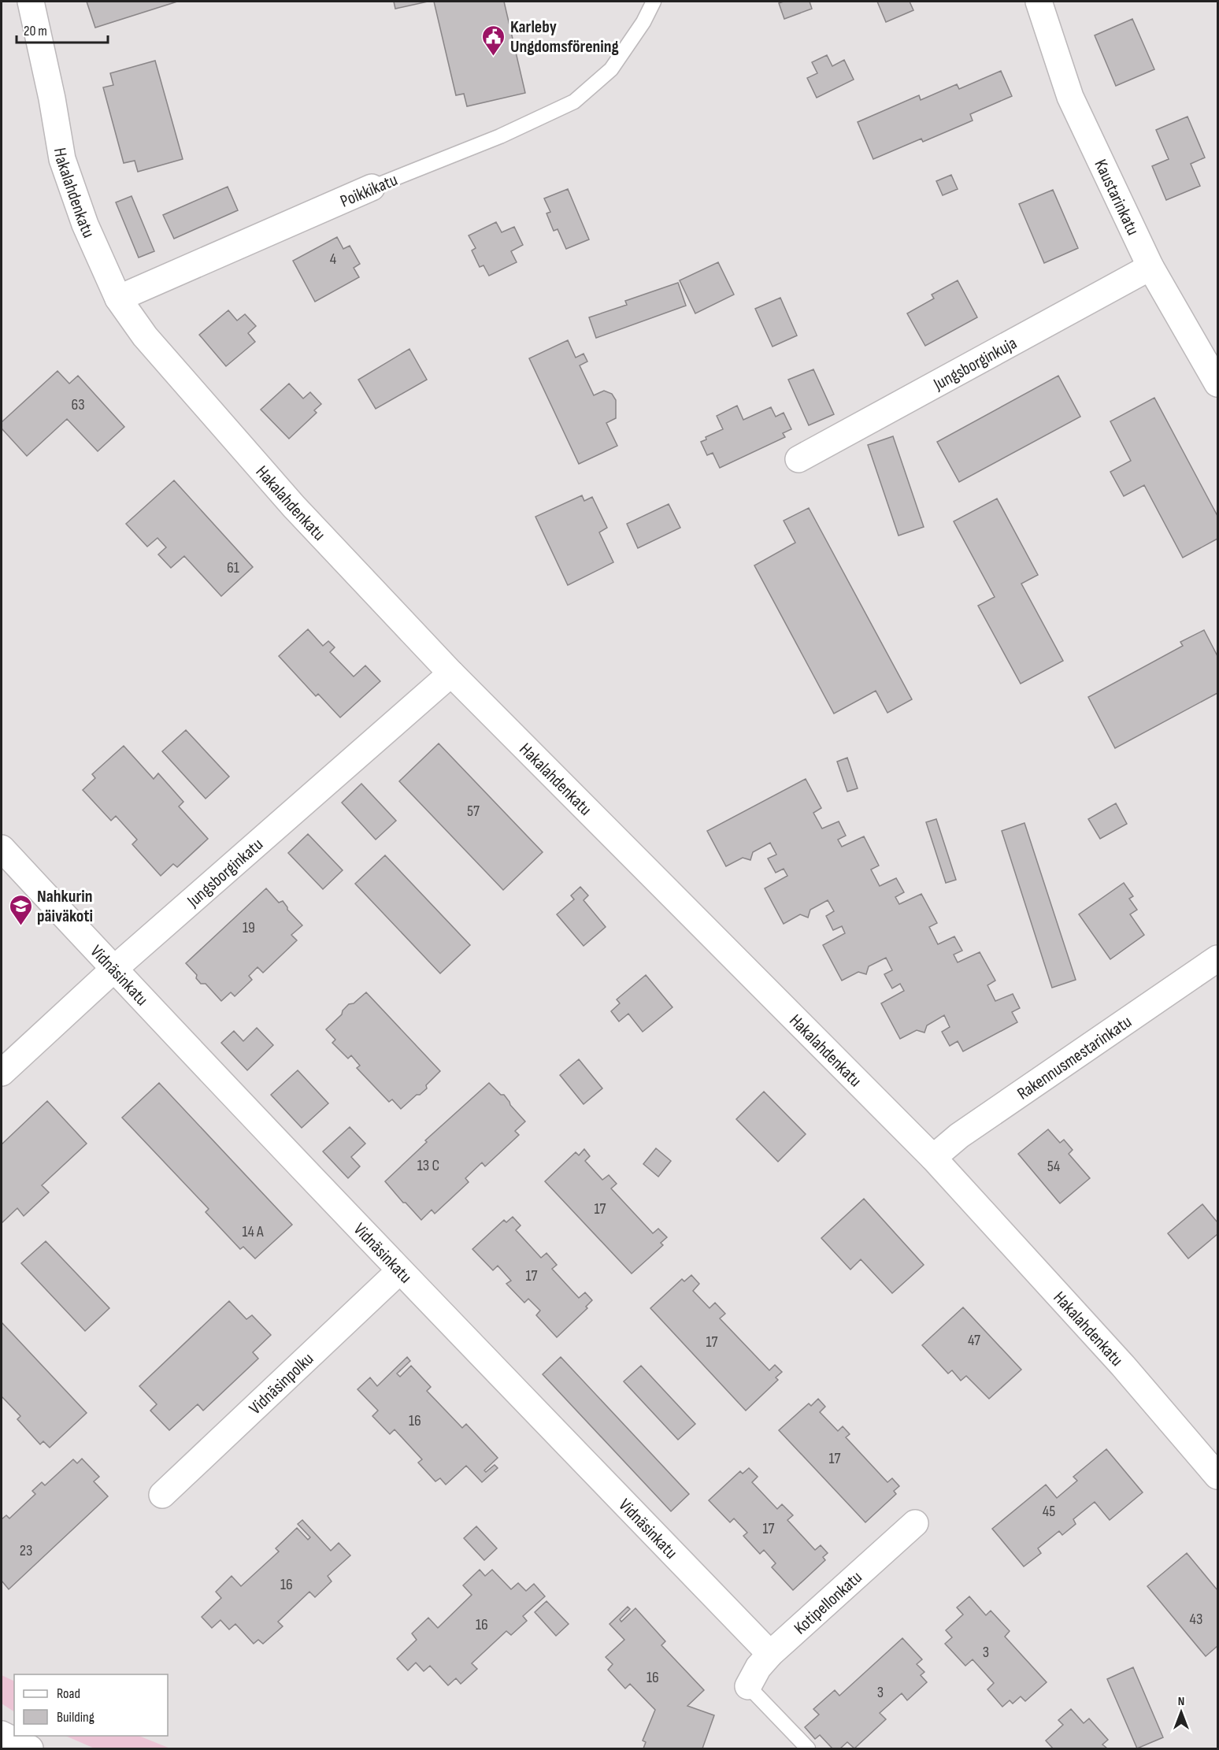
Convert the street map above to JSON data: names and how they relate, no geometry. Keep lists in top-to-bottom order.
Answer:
{
  "streets": {
    "street": [
      "Poikkikatu",
      "Hakalahdenkatu",
      "Kaustarinkatu",
      "Jungsborginkuja",
      "Jungsborginkatu",
      "Vidnäsinkatu",
      "Rakennusmestarinkatu",
      "Vidnäsinpolku",
      "Kotipellonkatu"
    ]
  },
  "crossings": [
    ["Poikkikatu", "Hakalahdenkatu"],
    ["Hakalahdenkatu", "Jungsborginkatu"],
    ["Hakalahdenkatu", "Rakennusmestarinkatu"],
    ["Kaustarinkatu", "Jungsborginkuja"],
    ["Jungsborginkatu", "Vidnäsinkatu"],
    ["Vidnäsinkatu", "Vidnäsinpolku"],
    ["Vidnäsinkatu", "Kotipellonkatu"]
  ],
  "places": {
    "public building": ["Karleby Ungdomsförening"],
    "school or university": ["Nahkurin päiväkoti"]
  },
  "house_numbers": [
    "4",
    "63",
    "61",
    "57",
    "19",
    "13 C",
    "54",
    "17",
    "14 A",
    "17",
    "47",
    "17",
    "16",
    "17",
    "45",
    "17",
    "23",
    "16",
    "43",
    "16",
    "3",
    "16",
    "3"
  ],
  "legend": ["Road", "Building"],
  "scale_bar": "20 m",
  "north": "top"
}
